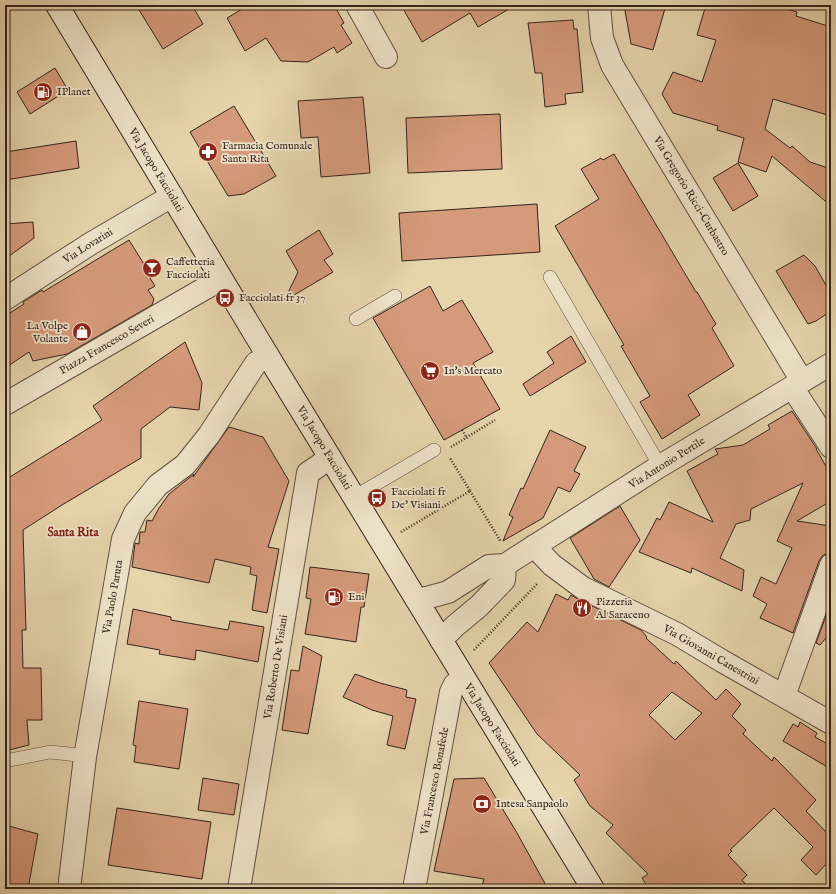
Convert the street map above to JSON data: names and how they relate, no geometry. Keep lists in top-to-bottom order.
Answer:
{
  "streets": {
    "street": [
      "Via Jacopo Facciolati",
      "Via Gregorio Ricci-Curbastro",
      "Via Lovarini",
      "Piazza Francesco Severi",
      "Via Antonio Pertile",
      "Via Paolo Paruta",
      "Via Giovanni Canestrini",
      "Via Roberto De Visiani",
      "Via Francesco Bonafede"
    ]
  },
  "crossings": [
    ["Via Jacopo Facciolati", "Via Lovarini"],
    ["Via Jacopo Facciolati", "Via Antonio Pertile"],
    ["Via Jacopo Facciolati", "Via Paolo Paruta"],
    ["Via Jacopo Facciolati", "Via Roberto De Visiani"],
    ["Via Jacopo Facciolati", "Via Francesco Bonafede"],
    ["Via Gregorio Ricci-Curbastro", "Via Antonio Pertile"],
    ["Via Antonio Pertile", "Via Giovanni Canestrini"]
  ],
  "districts": ["Santa Rita"],
  "places": {
    "fuel station": ["IPlanet", "Eni"],
    "pharmacy": ["Farmacia Comunale Santa Rita"],
    "bar": ["Caffetteria Facciolati"],
    "bus stop": ["Facciolati fr 37", "Facciolati fr De' Visiani"],
    "shop": ["La Volpe Volante"],
    "supermarket": ["In's Mercato"],
    "restaurant": ["Pizzeria Al Saraceno"],
    "bank": ["Intesa Sanpaolo"]
  }
}
